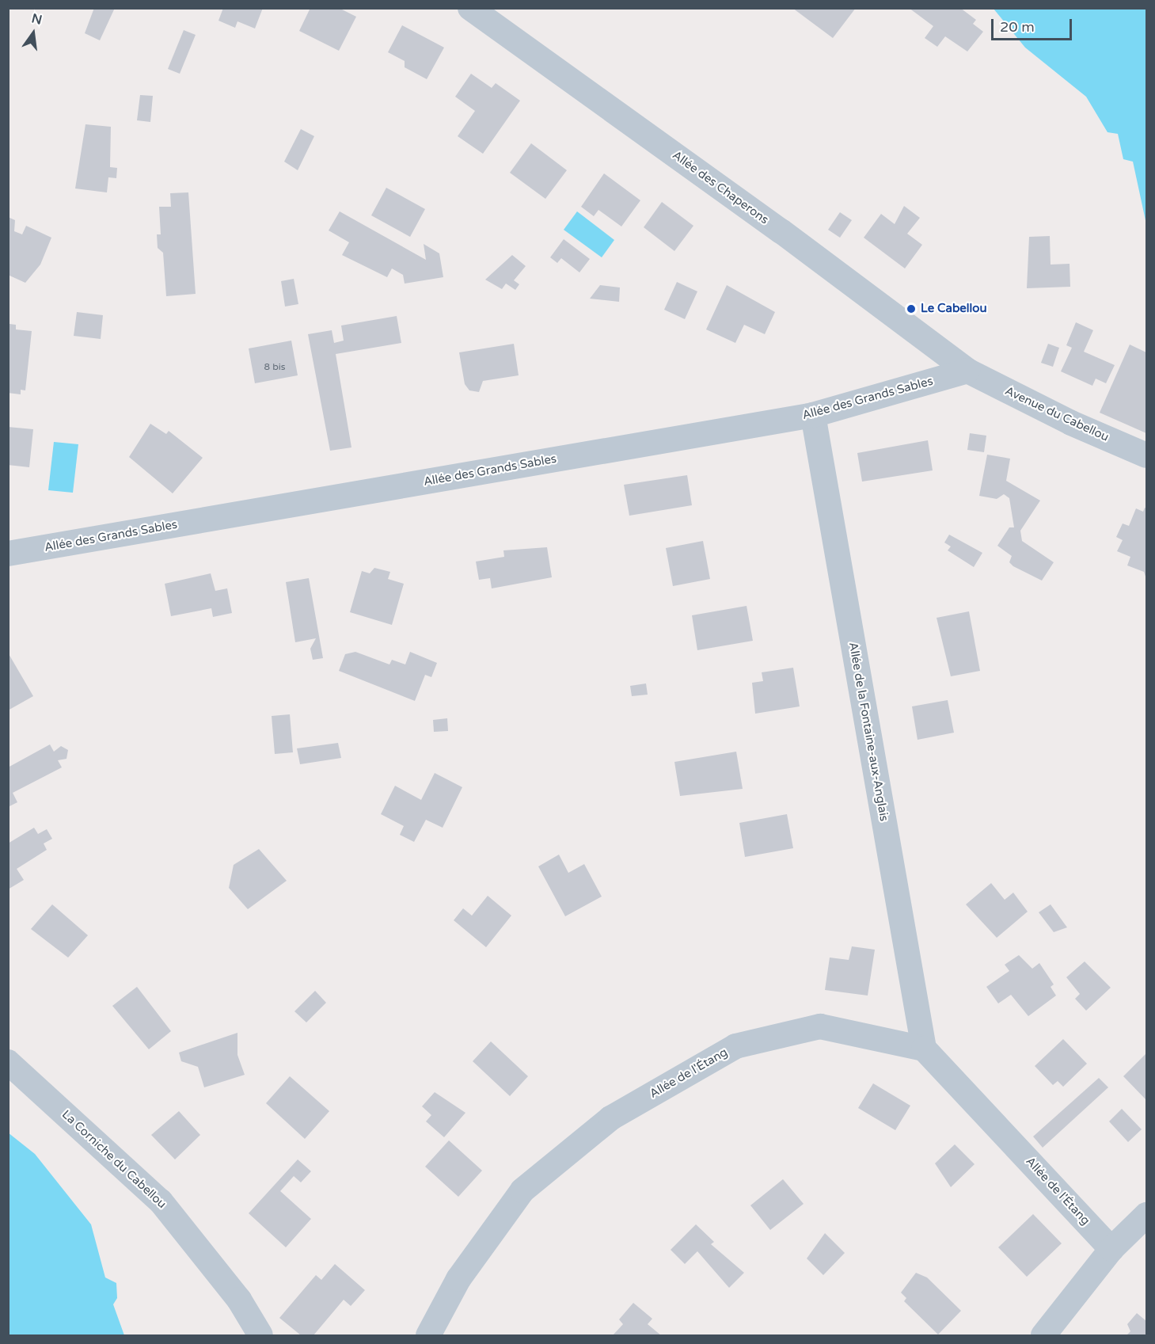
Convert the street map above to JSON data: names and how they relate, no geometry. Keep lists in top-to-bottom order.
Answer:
{
  "streets": {
    "street": [
      "Allée des Chaperons",
      "Allée des Grands Sables",
      "Avenue du Cabellou",
      "Allée de la Fontaine-aux-Anglais",
      "Allée de l'Étang",
      "La Corniche du Cabellou"
    ]
  },
  "crossings": [
    ["Allée des Chaperons", "Allée des Grands Sables"],
    ["Allée des Chaperons", "Avenue du Cabellou"],
    ["Allée des Grands Sables", "Avenue du Cabellou"],
    ["Allée des Grands Sables", "Allée de la Fontaine-aux-Anglais"],
    ["Allée de la Fontaine-aux-Anglais", "Allée de l'Étang"]
  ],
  "places": ["Le Cabellou"],
  "house_numbers": ["8 bis"],
  "scale_bar": "20 m",
  "north": "top"
}
